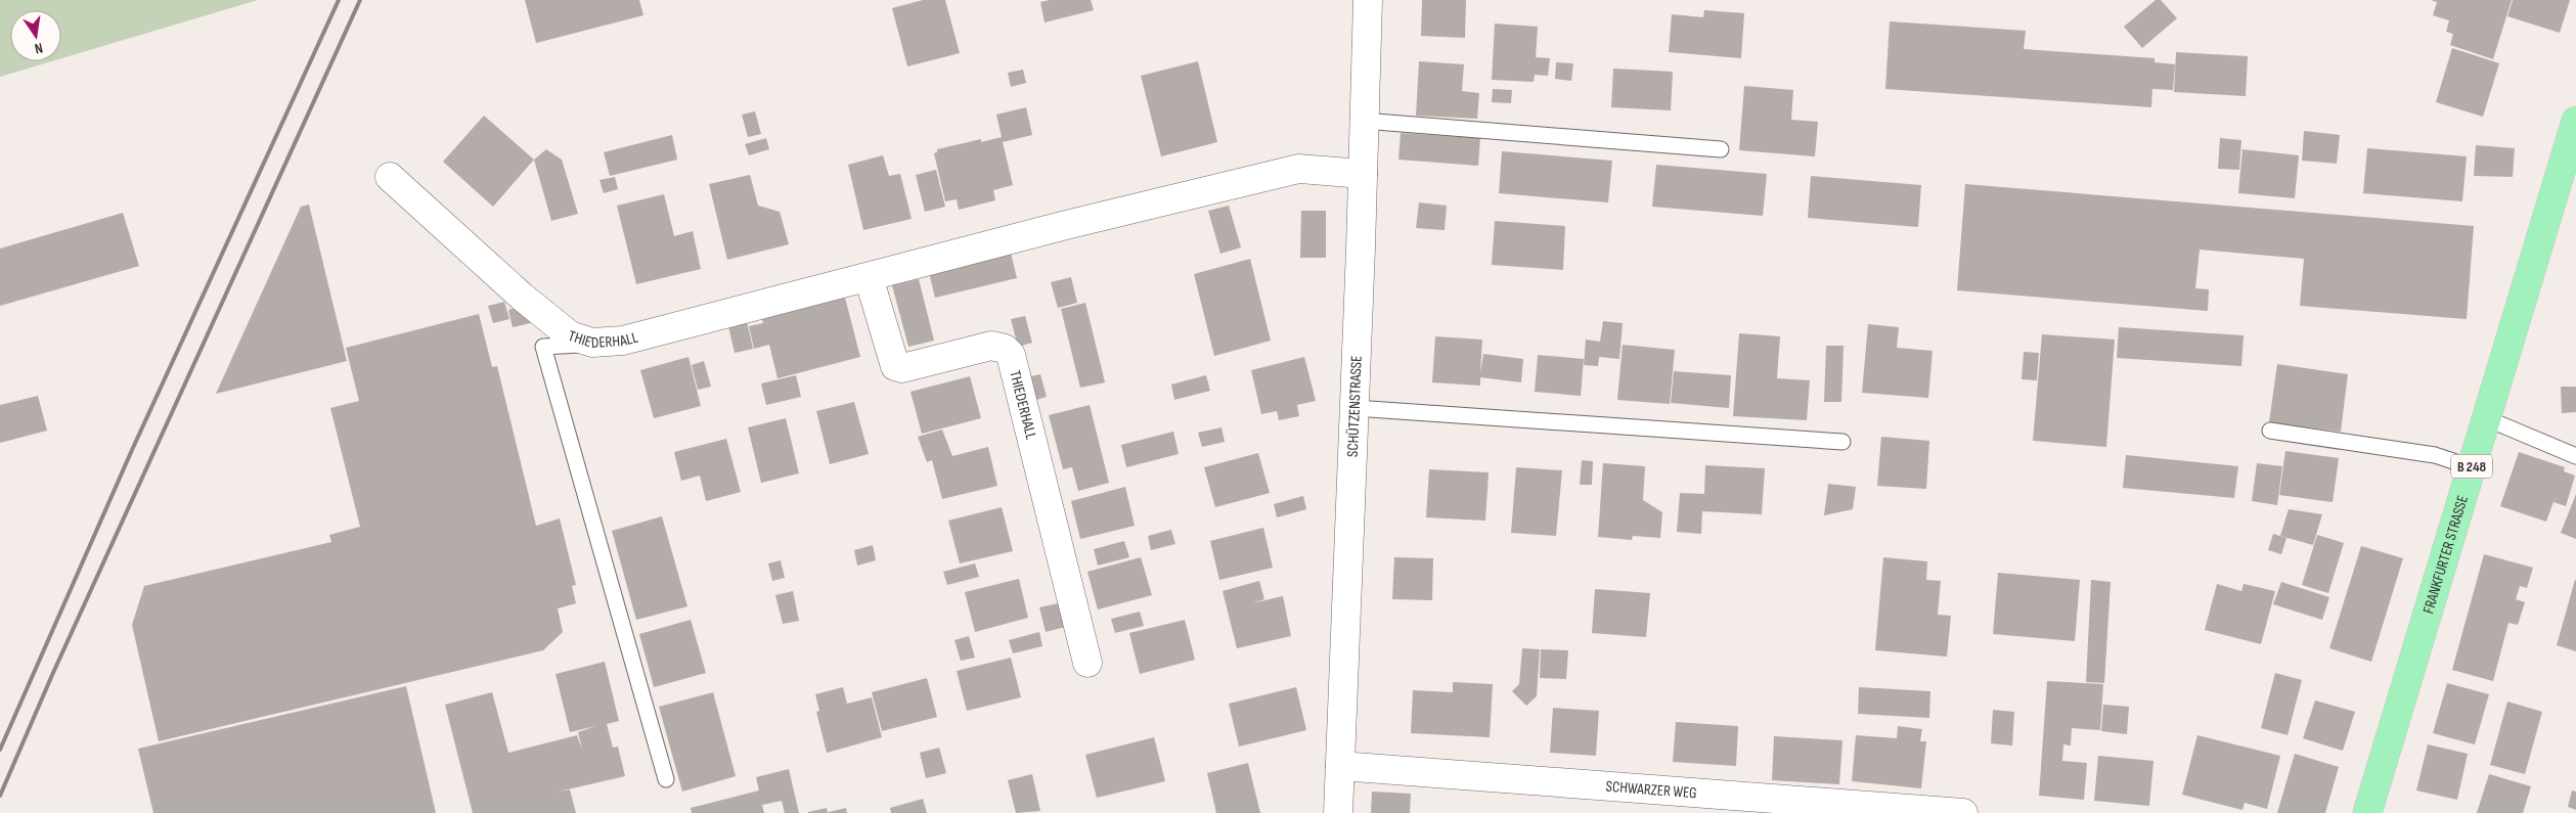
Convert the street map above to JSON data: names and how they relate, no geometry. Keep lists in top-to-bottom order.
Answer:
{
  "streets": {
    "main road": ["B 248", "FRANKFURTER STRASSE"],
    "street": ["THIEDERHALL", "SCHÜTZENSTRASSE", "SCHWARZER WEG"]
  },
  "crossings": [
    ["THIEDERHALL", "SCHÜTZENSTRASSE"],
    ["SCHÜTZENSTRASSE", "SCHWARZER WEG"]
  ],
  "north": "bottom"
}
